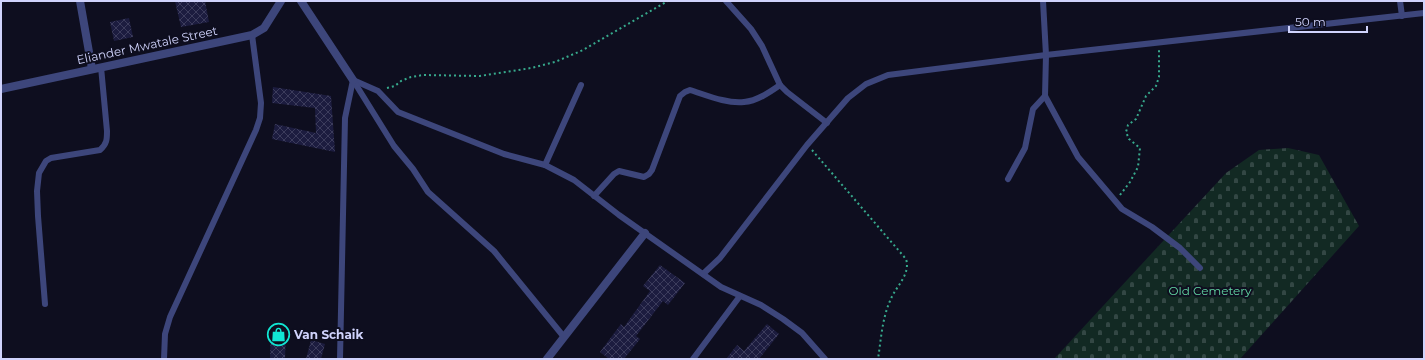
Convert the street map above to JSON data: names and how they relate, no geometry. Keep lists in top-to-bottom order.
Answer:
{
  "streets": {
    "street": ["Eliander Mwatale Street"]
  },
  "parks": ["Old Cemetery"],
  "places": {
    "shop": ["Van Schaik"]
  },
  "scale_bar": "50 m"
}
